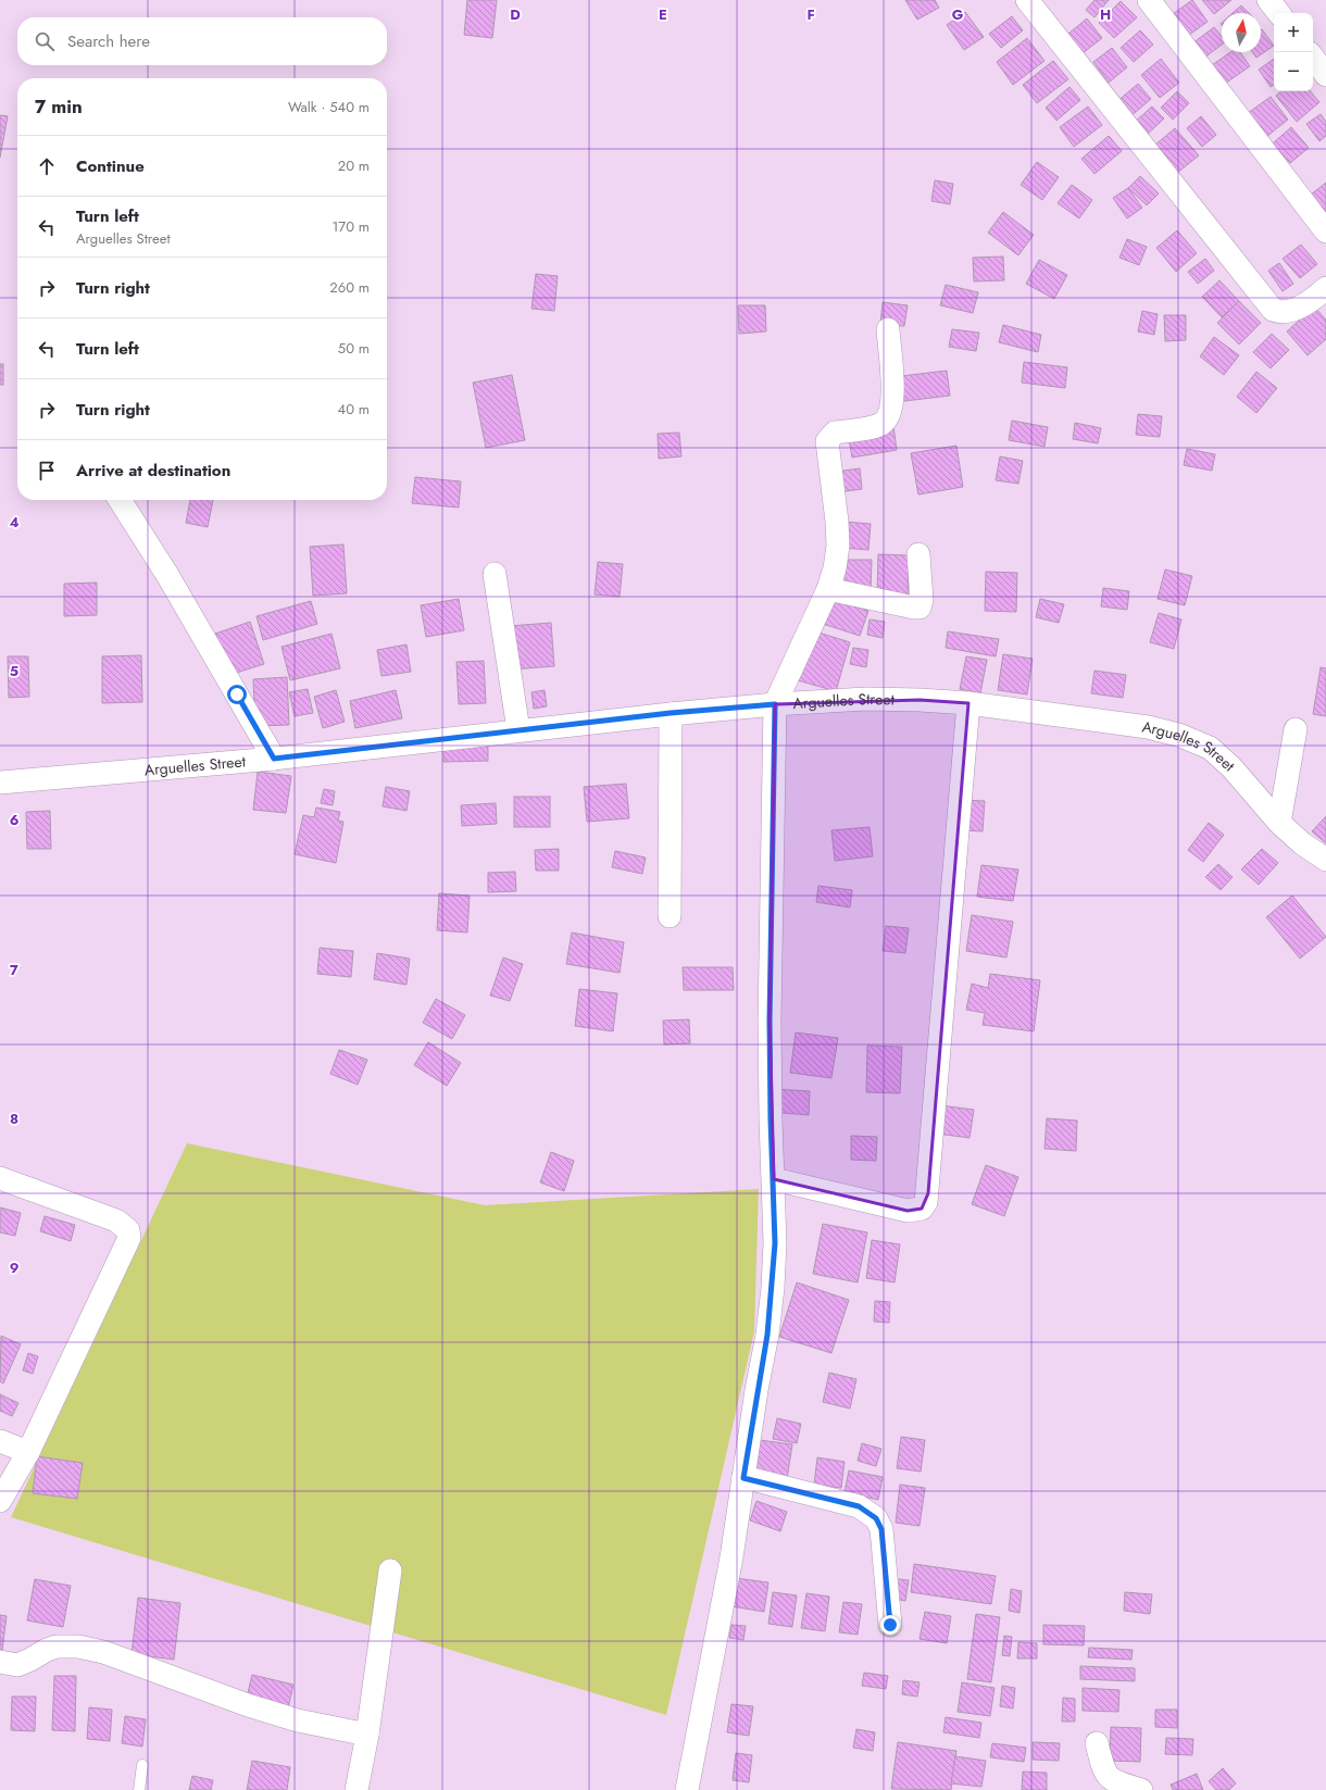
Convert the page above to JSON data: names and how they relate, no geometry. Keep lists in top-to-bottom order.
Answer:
{
  "streets": {
    "street": ["Arguelles Street"]
  },
  "north": "top",
  "page": {
    "map_buttons": ["+", "−"],
    "search": "Search here",
    "heading": ["7 min", "Walk · 540 m"],
    "list": [
      ["Continue", "20 m"],
      ["Turn left", "Arguelles Street", "170 m"],
      ["Turn right", "260 m"],
      ["Turn left", "50 m"],
      ["Turn right", "40 m"],
      "Arrive at destination"
    ]
  },
  "grid": {
    "columns": [
      "D",
      "E",
      "F",
      "G",
      "H"
    ],
    "rows": [
      "4",
      "5",
      "6",
      "7",
      "8",
      "9"
    ]
  }
}
